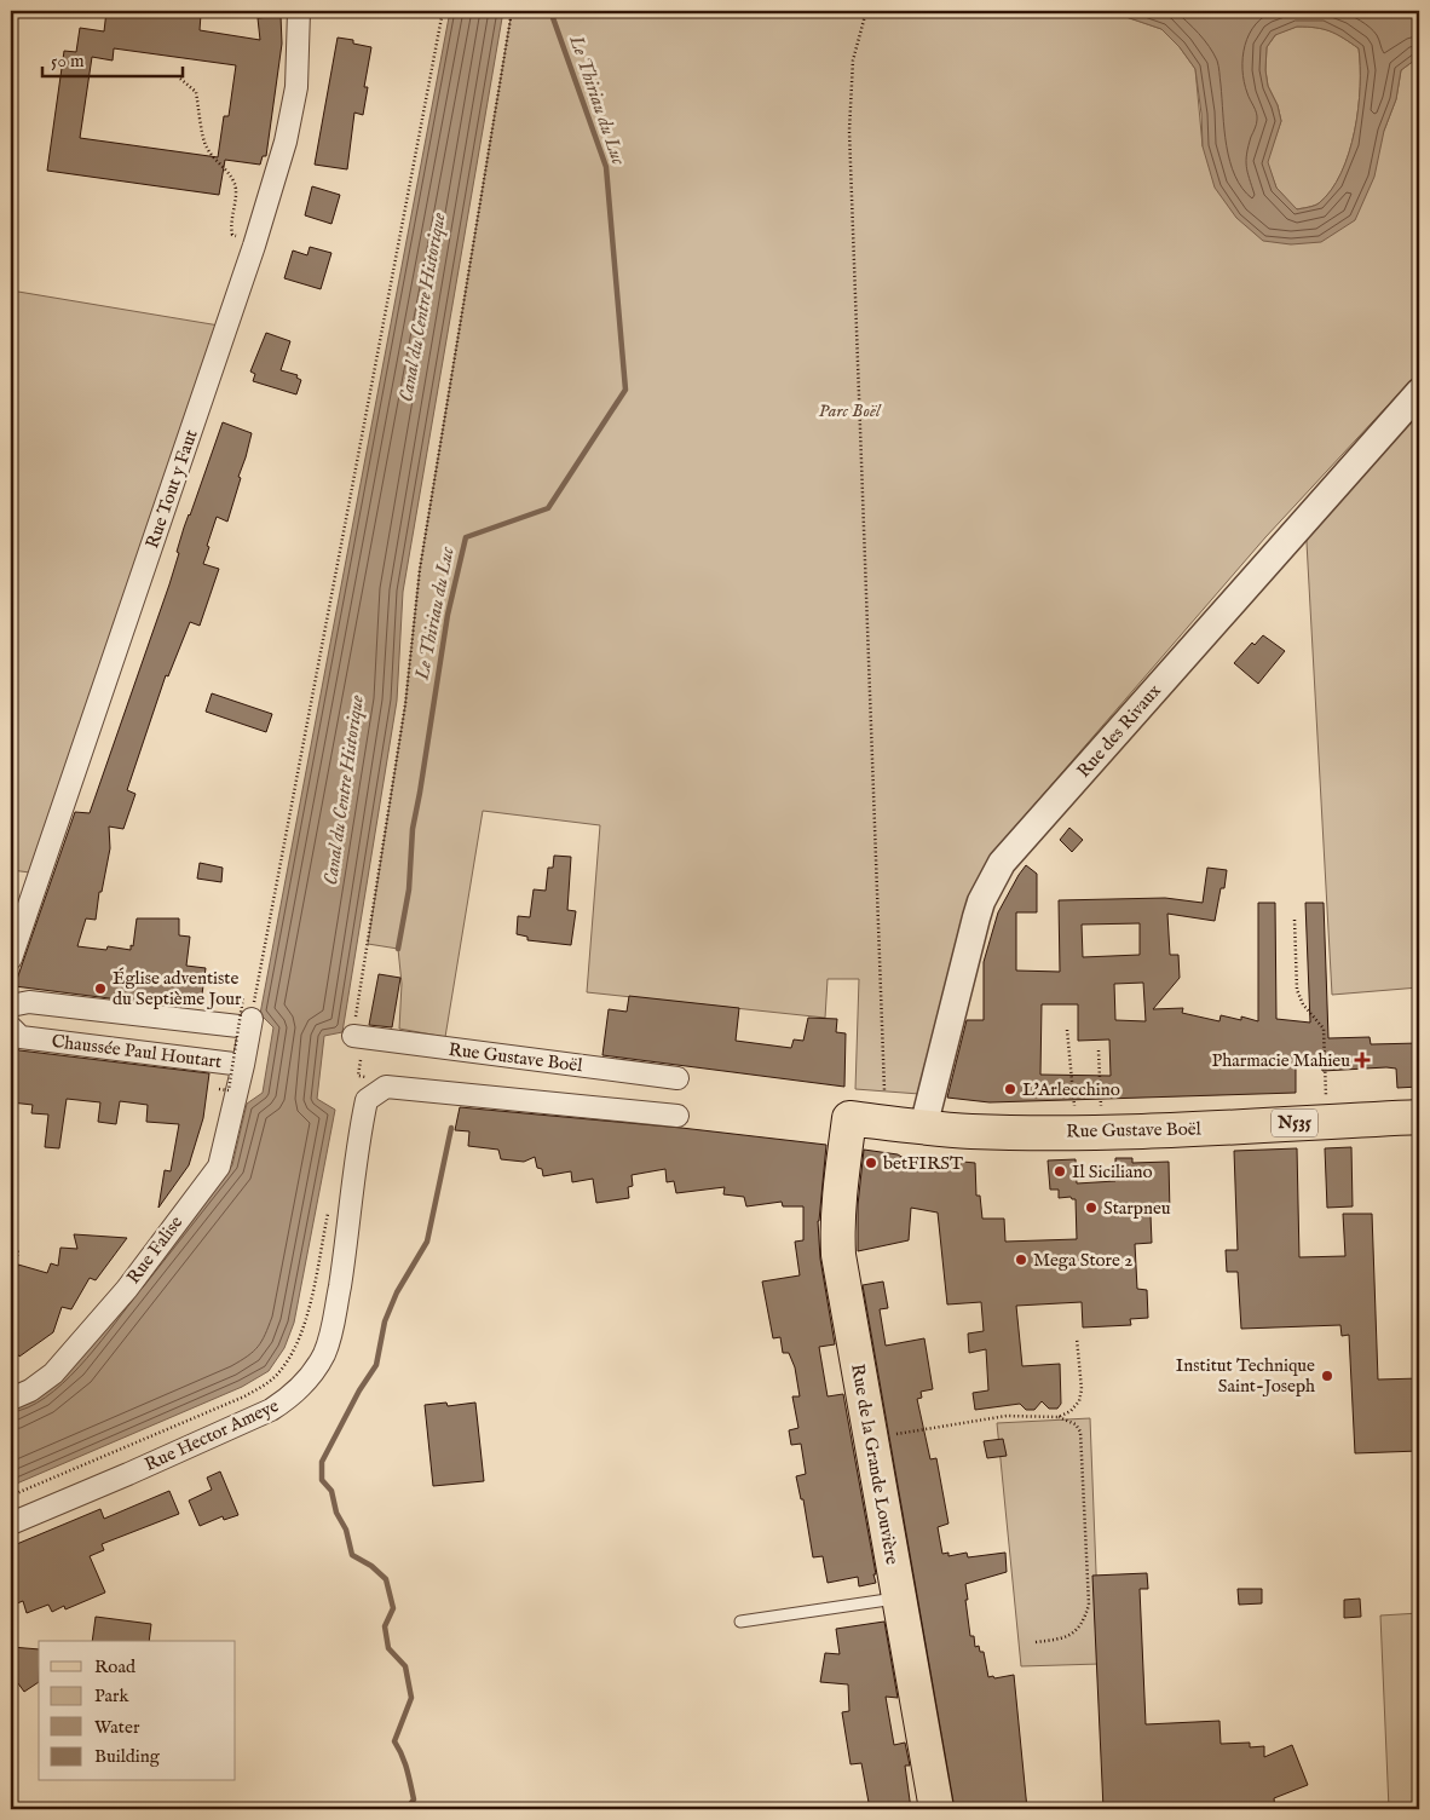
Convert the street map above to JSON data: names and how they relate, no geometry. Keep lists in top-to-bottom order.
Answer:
{
  "streets": {
    "main road": ["Rue Gustave Boël", "N535", "Rue de la Grande Louvière"],
    "street": [
      "Rue Tout y Faut",
      "Rue des Rivaux",
      "Chaussée Paul Houtart",
      "Rue Falise",
      "Rue Hector Ameye"
    ]
  },
  "crossings": [
    ["Rue des Rivaux", "Rue Gustave Boël"],
    ["Chaussée Paul Houtart", "Rue Falise"],
    ["Rue Gustave Boël", "Rue de la Grande Louvière"]
  ],
  "water": ["Le Thiriau du Luc", "Canal du Centre Historique"],
  "parks": ["Parc Boël"],
  "places": {
    "other": [
      "Église adventiste du Septième Jour",
      "L'Arlecchino",
      "betFIRST",
      "Il Siciliano",
      "Starpneu",
      "Mega Store 2",
      "Institut Technique Saint-Joseph"
    ],
    "health": ["Pharmacie Mahieu"]
  },
  "legend": [
    "Road",
    "Park",
    "Water",
    "Building"
  ],
  "scale_bar": "50 m"
}
